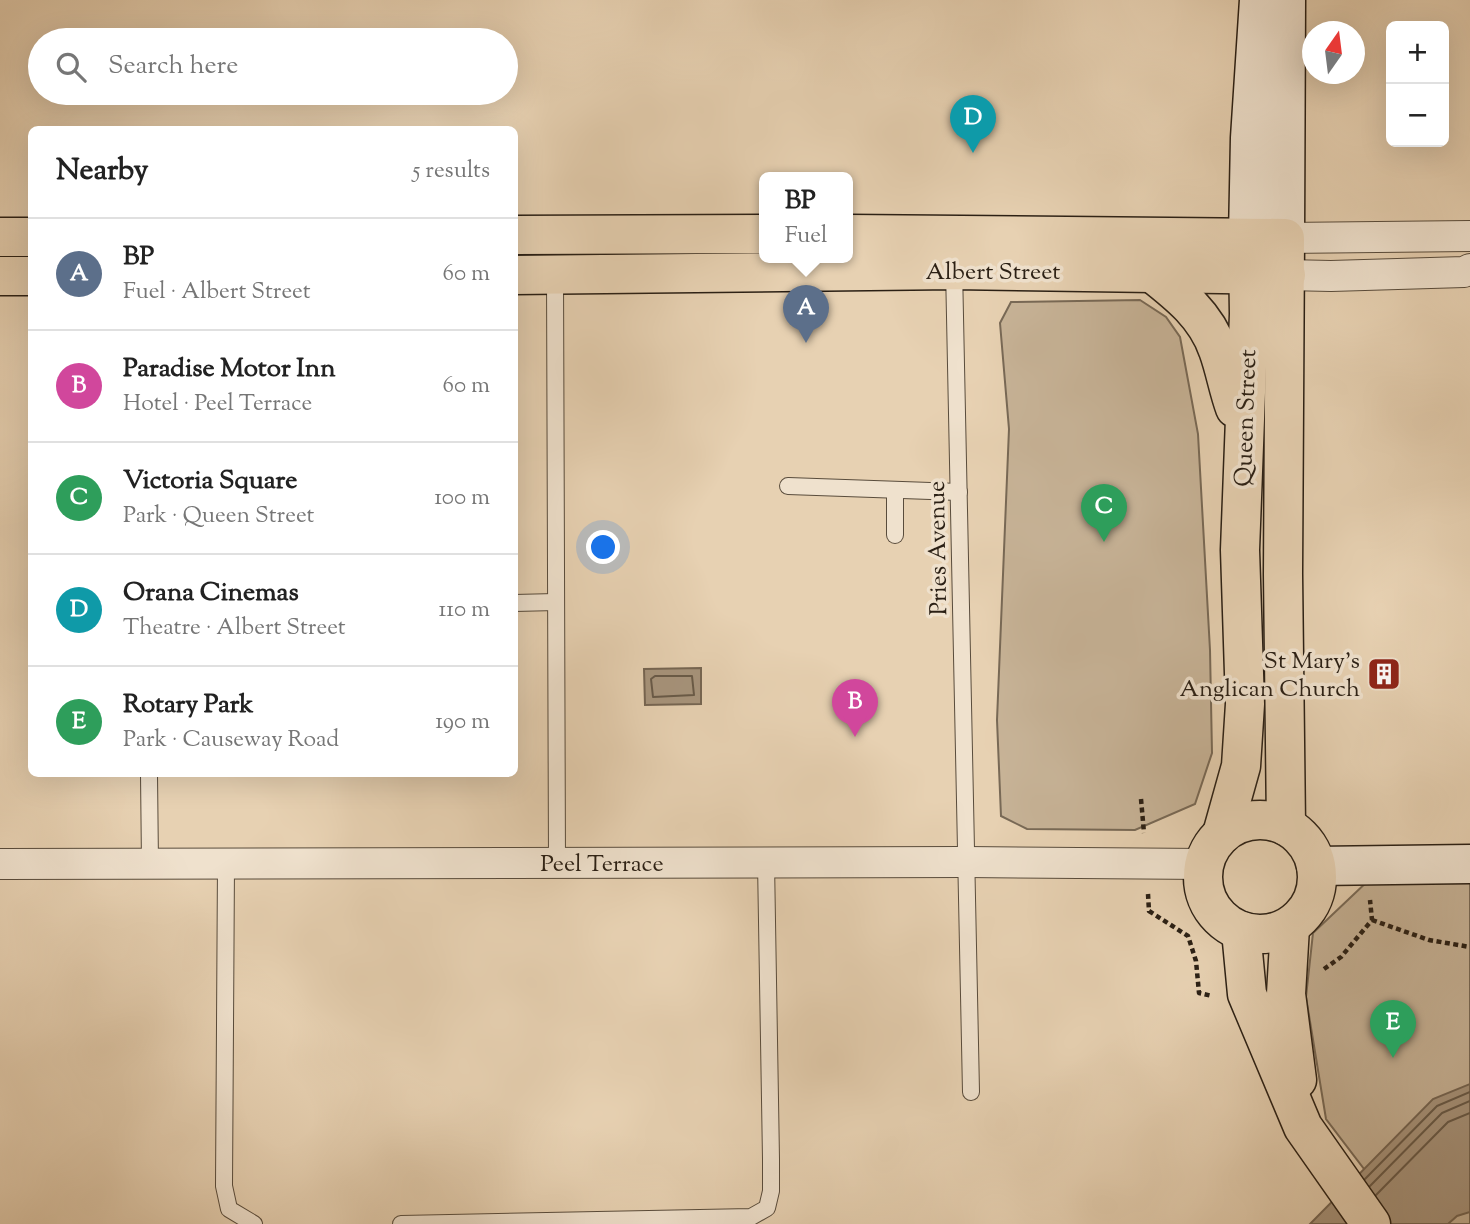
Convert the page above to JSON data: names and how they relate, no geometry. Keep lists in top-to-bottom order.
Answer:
{
  "streets": {
    "main road": ["Albert Street", "Queen Street"],
    "street": ["Peel Terrace"],
    "lane": ["Pries Avenue"]
  },
  "crossings": [
    ["Albert Street", "Queen Street"],
    ["Albert Street", "Pries Avenue"],
    ["Queen Street", "Peel Terrace"],
    ["Pries Avenue", "Peel Terrace"]
  ],
  "places": {
    "building": ["St Mary's Anglican Church"]
  },
  "north": "top",
  "page": {
    "map_buttons": ["+", "−"],
    "search": "Search here",
    "pins": [
      "D",
      "A",
      "C",
      "B",
      "E"
    ],
    "heading": ["Nearby", "5 results"],
    "popup": ["BP", "Fuel"],
    "list": [
      {
        "mark": "A",
        "name": "BP",
        "note": "Fuel · Albert Street",
        "value": "60 m"
      },
      {
        "mark": "B",
        "name": "Paradise Motor Inn",
        "note": "Hotel · Peel Terrace",
        "value": "60 m"
      },
      {
        "mark": "C",
        "name": "Victoria Square",
        "note": "Park · Queen Street",
        "value": "100 m"
      },
      {
        "mark": "D",
        "name": "Orana Cinemas",
        "note": "Theatre · Albert Street",
        "value": "110 m"
      },
      {
        "mark": "E",
        "name": "Rotary Park",
        "note": "Park · Causeway Road",
        "value": "190 m"
      }
    ]
  }
}
